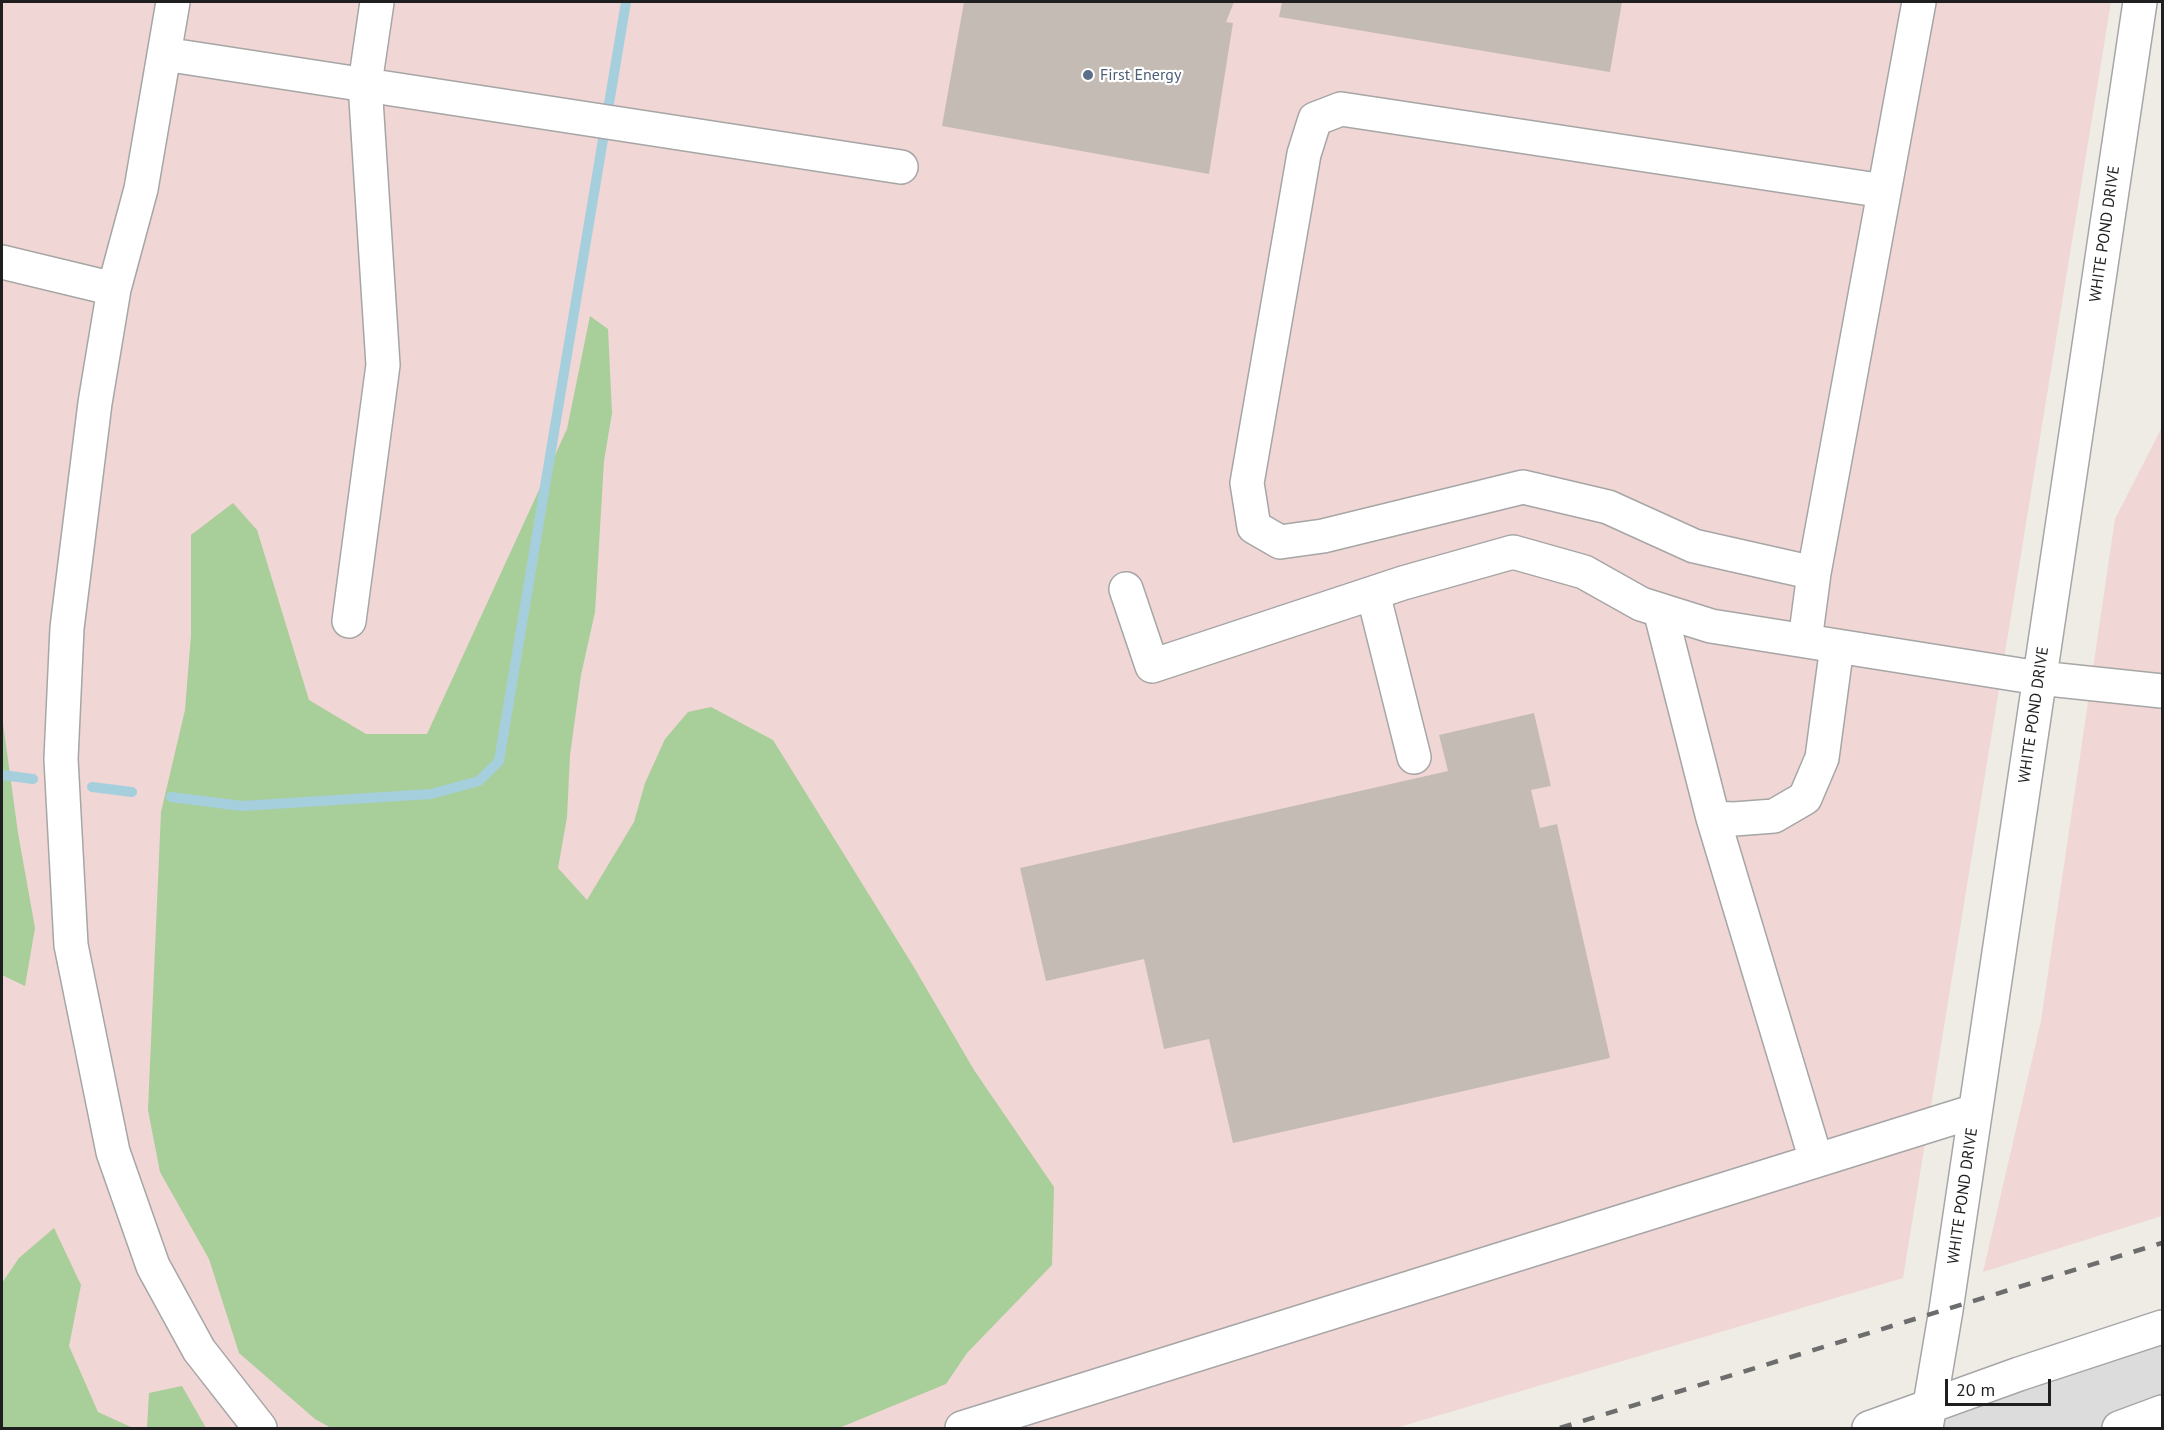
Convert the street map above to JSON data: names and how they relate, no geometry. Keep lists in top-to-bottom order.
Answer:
{
  "streets": {
    "street": ["WHITE POND DRIVE"]
  },
  "places": ["First Energy"],
  "scale_bar": "20 m"
}
